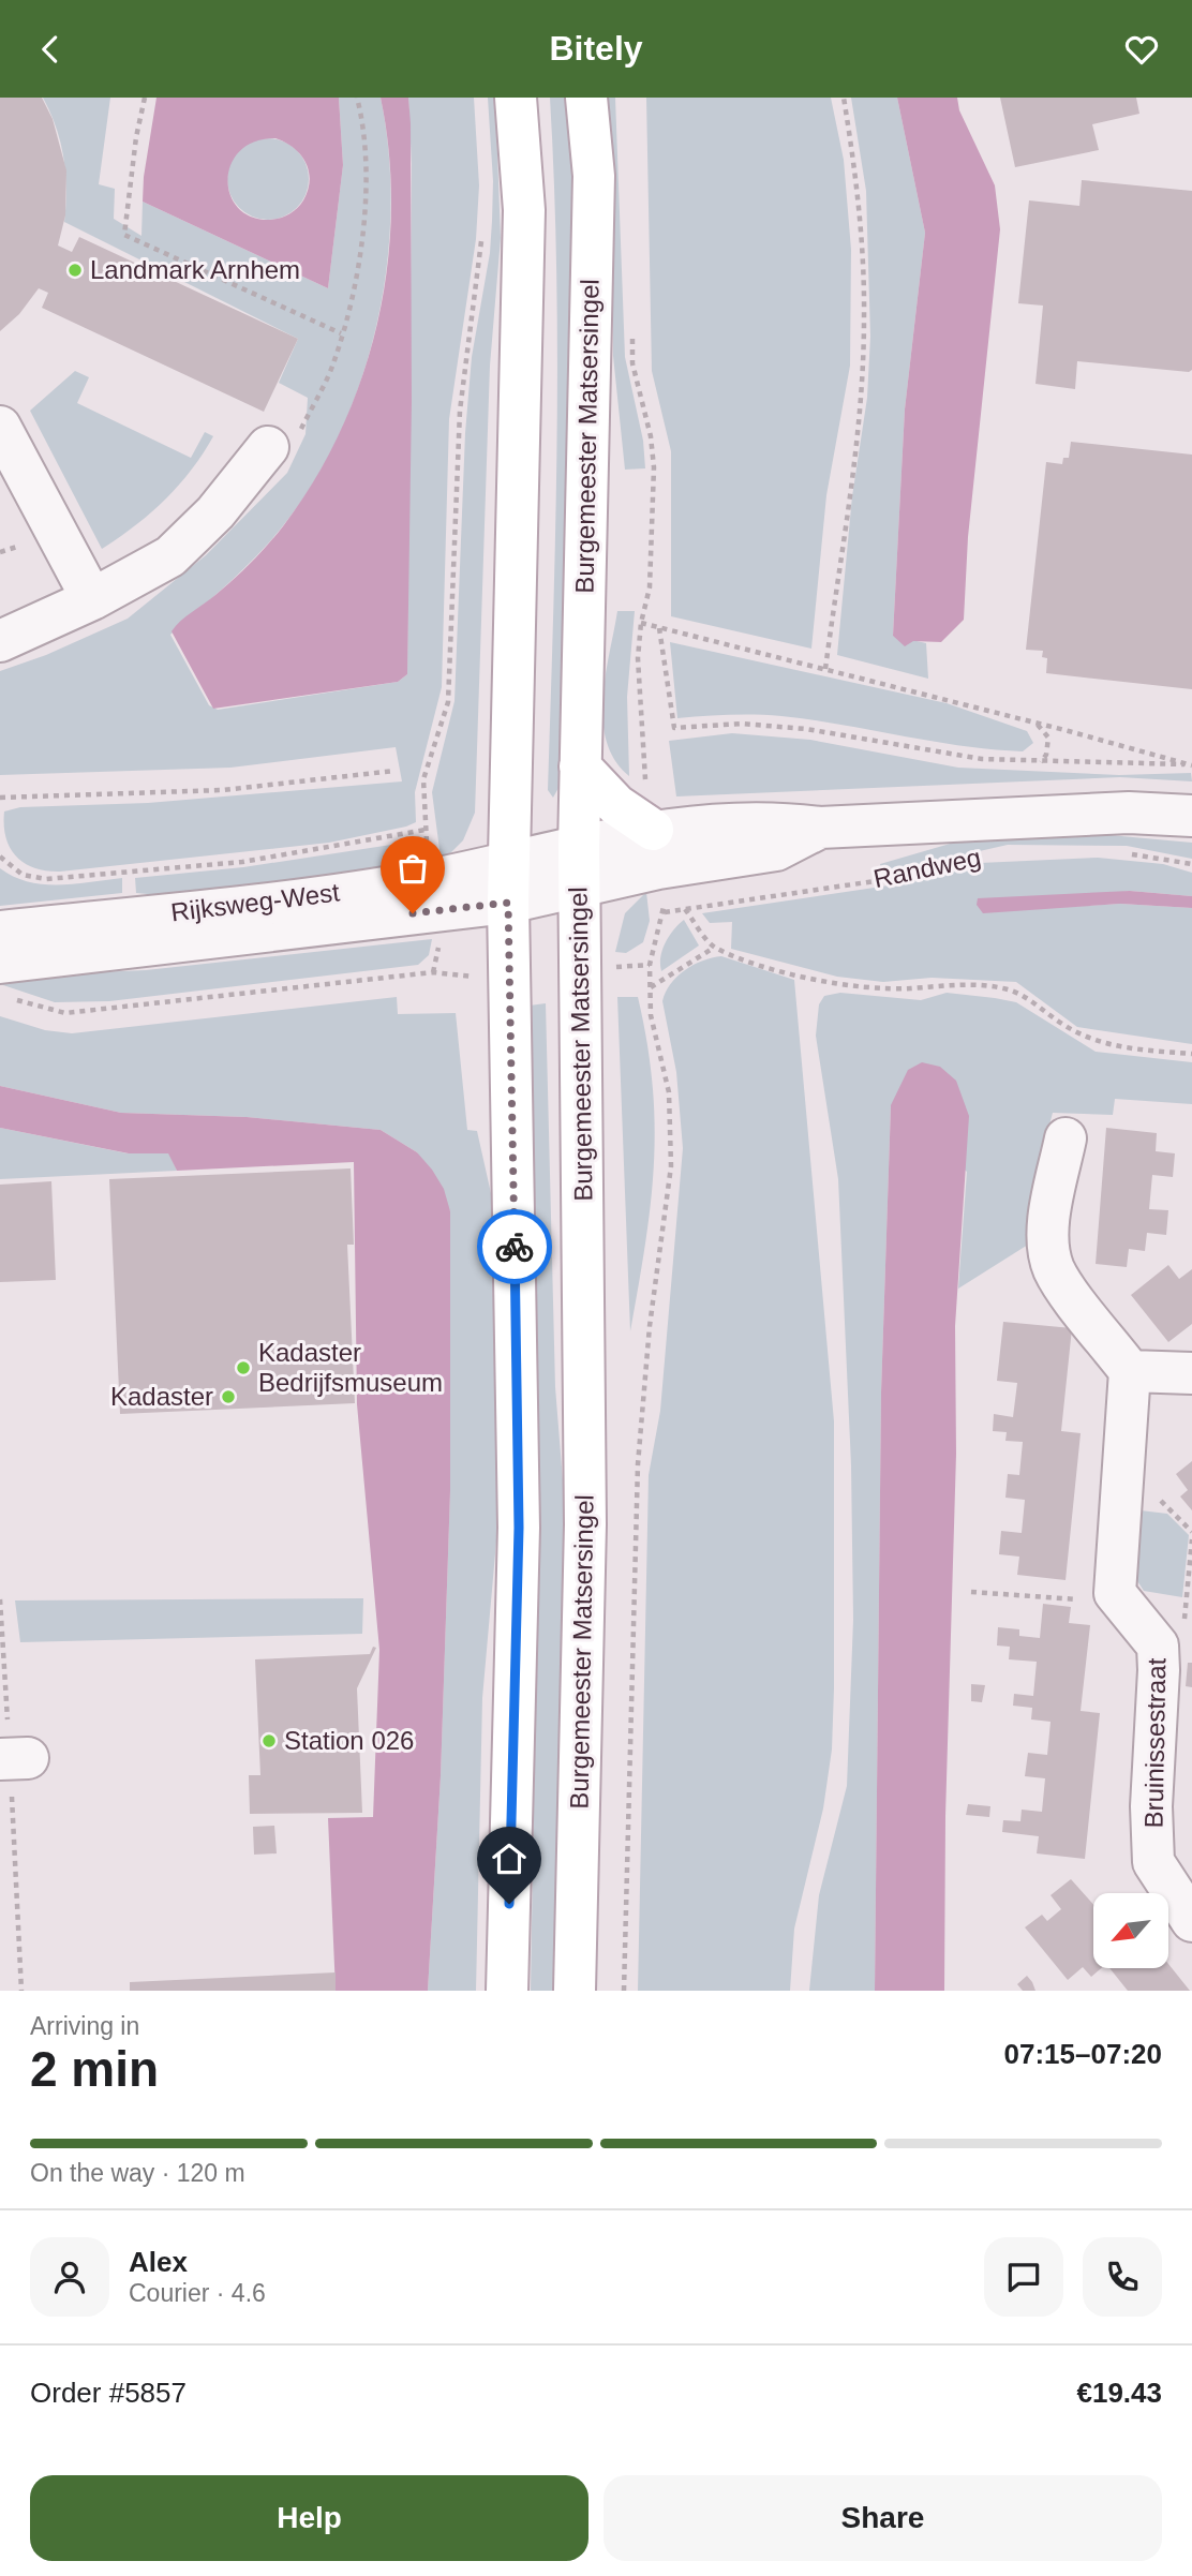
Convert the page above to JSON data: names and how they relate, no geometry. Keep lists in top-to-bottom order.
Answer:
{
  "streets": {
    "main road": ["Burgemeester Matsersingel"],
    "street": ["Randweg", "Rijksweg-West", "Bruinissestraat"]
  },
  "crossings": [
    ["Burgemeester Matsersingel", "Randweg"]
  ],
  "places": [
    "Landmark Arnhem",
    "Kadaster Bedrijfsmuseum",
    "Kadaster",
    "Station 026"
  ],
  "north": "bottom left",
  "page": {
    "header": "Bitely",
    "heading": ["2 min", "Arriving in", "07:15–07:20"],
    "panel": [
      "Alex",
      "Courier · 4.6",
      "Order #5857",
      "€19.43"
    ],
    "bar": "On the way · 120 m",
    "buttons": ["Help", "Share"]
  }
}
